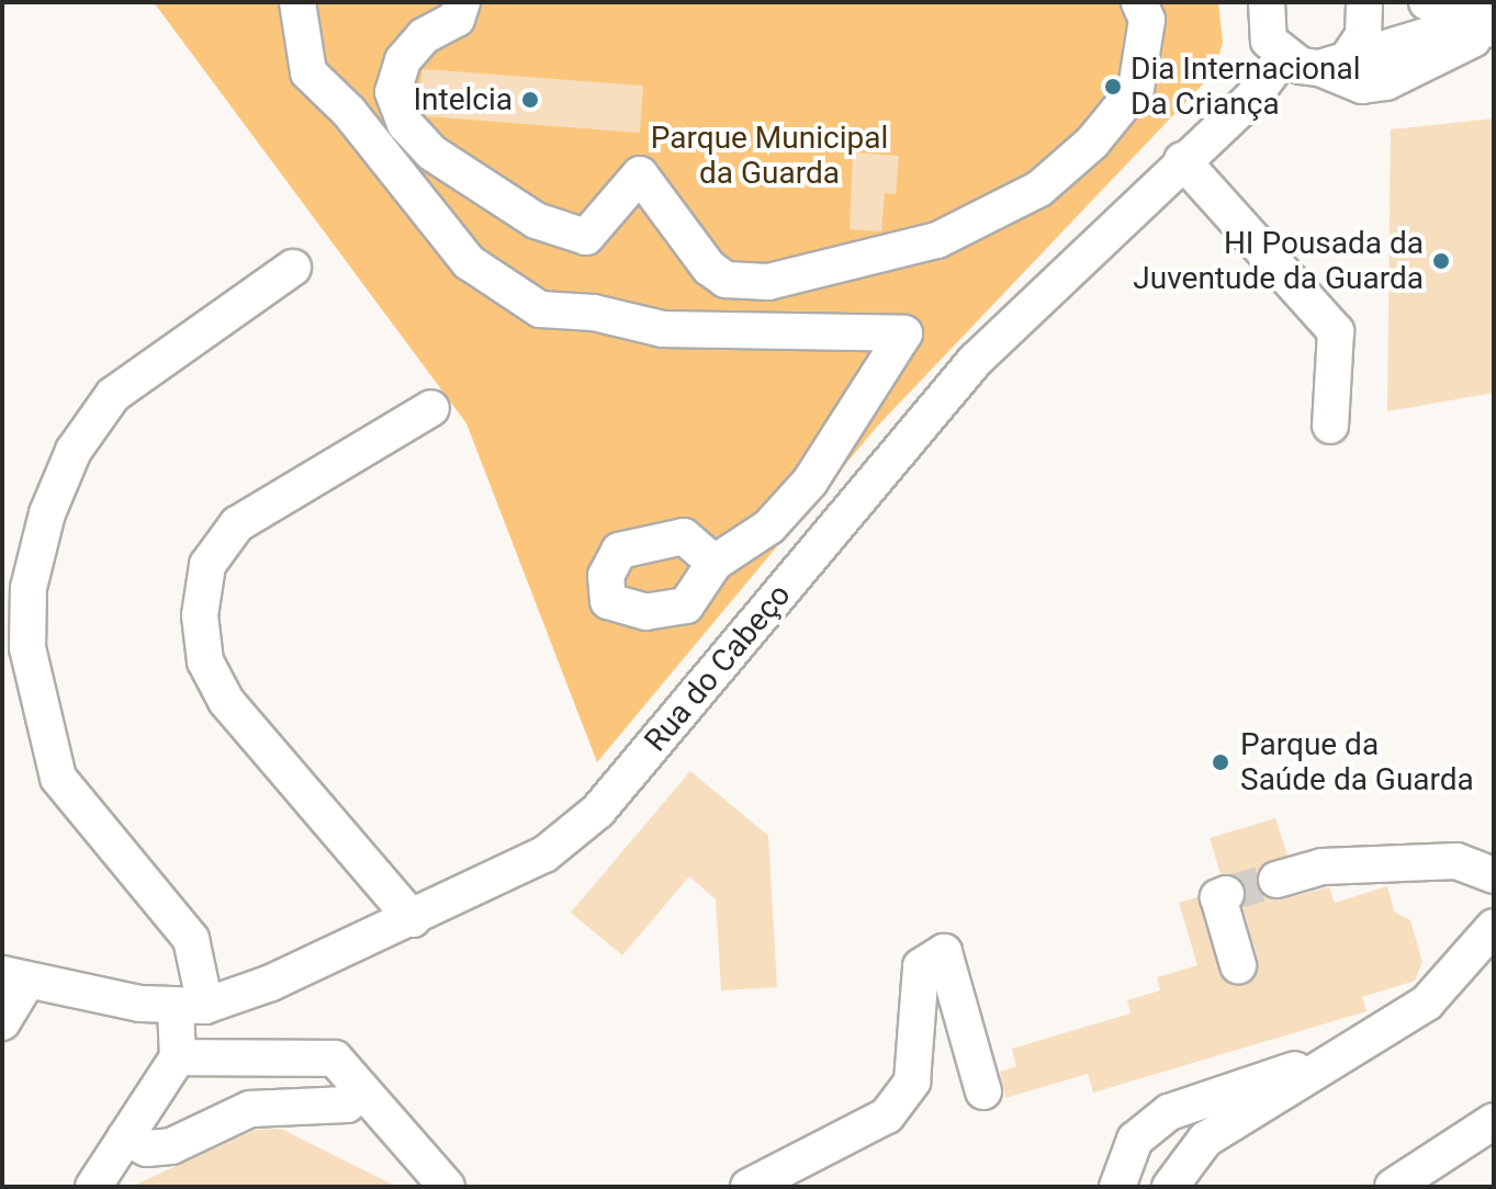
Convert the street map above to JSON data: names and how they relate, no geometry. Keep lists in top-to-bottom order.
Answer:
{
  "streets": {
    "street": ["Rua do Cabeço"]
  },
  "parks": ["Parque Municipal da Guarda"],
  "places": [
    "Dia Internacional Da Criança",
    "Intelcia",
    "HI Pousada da Juventude da Guarda",
    "Parque da Saúde da Guarda"
  ]
}
